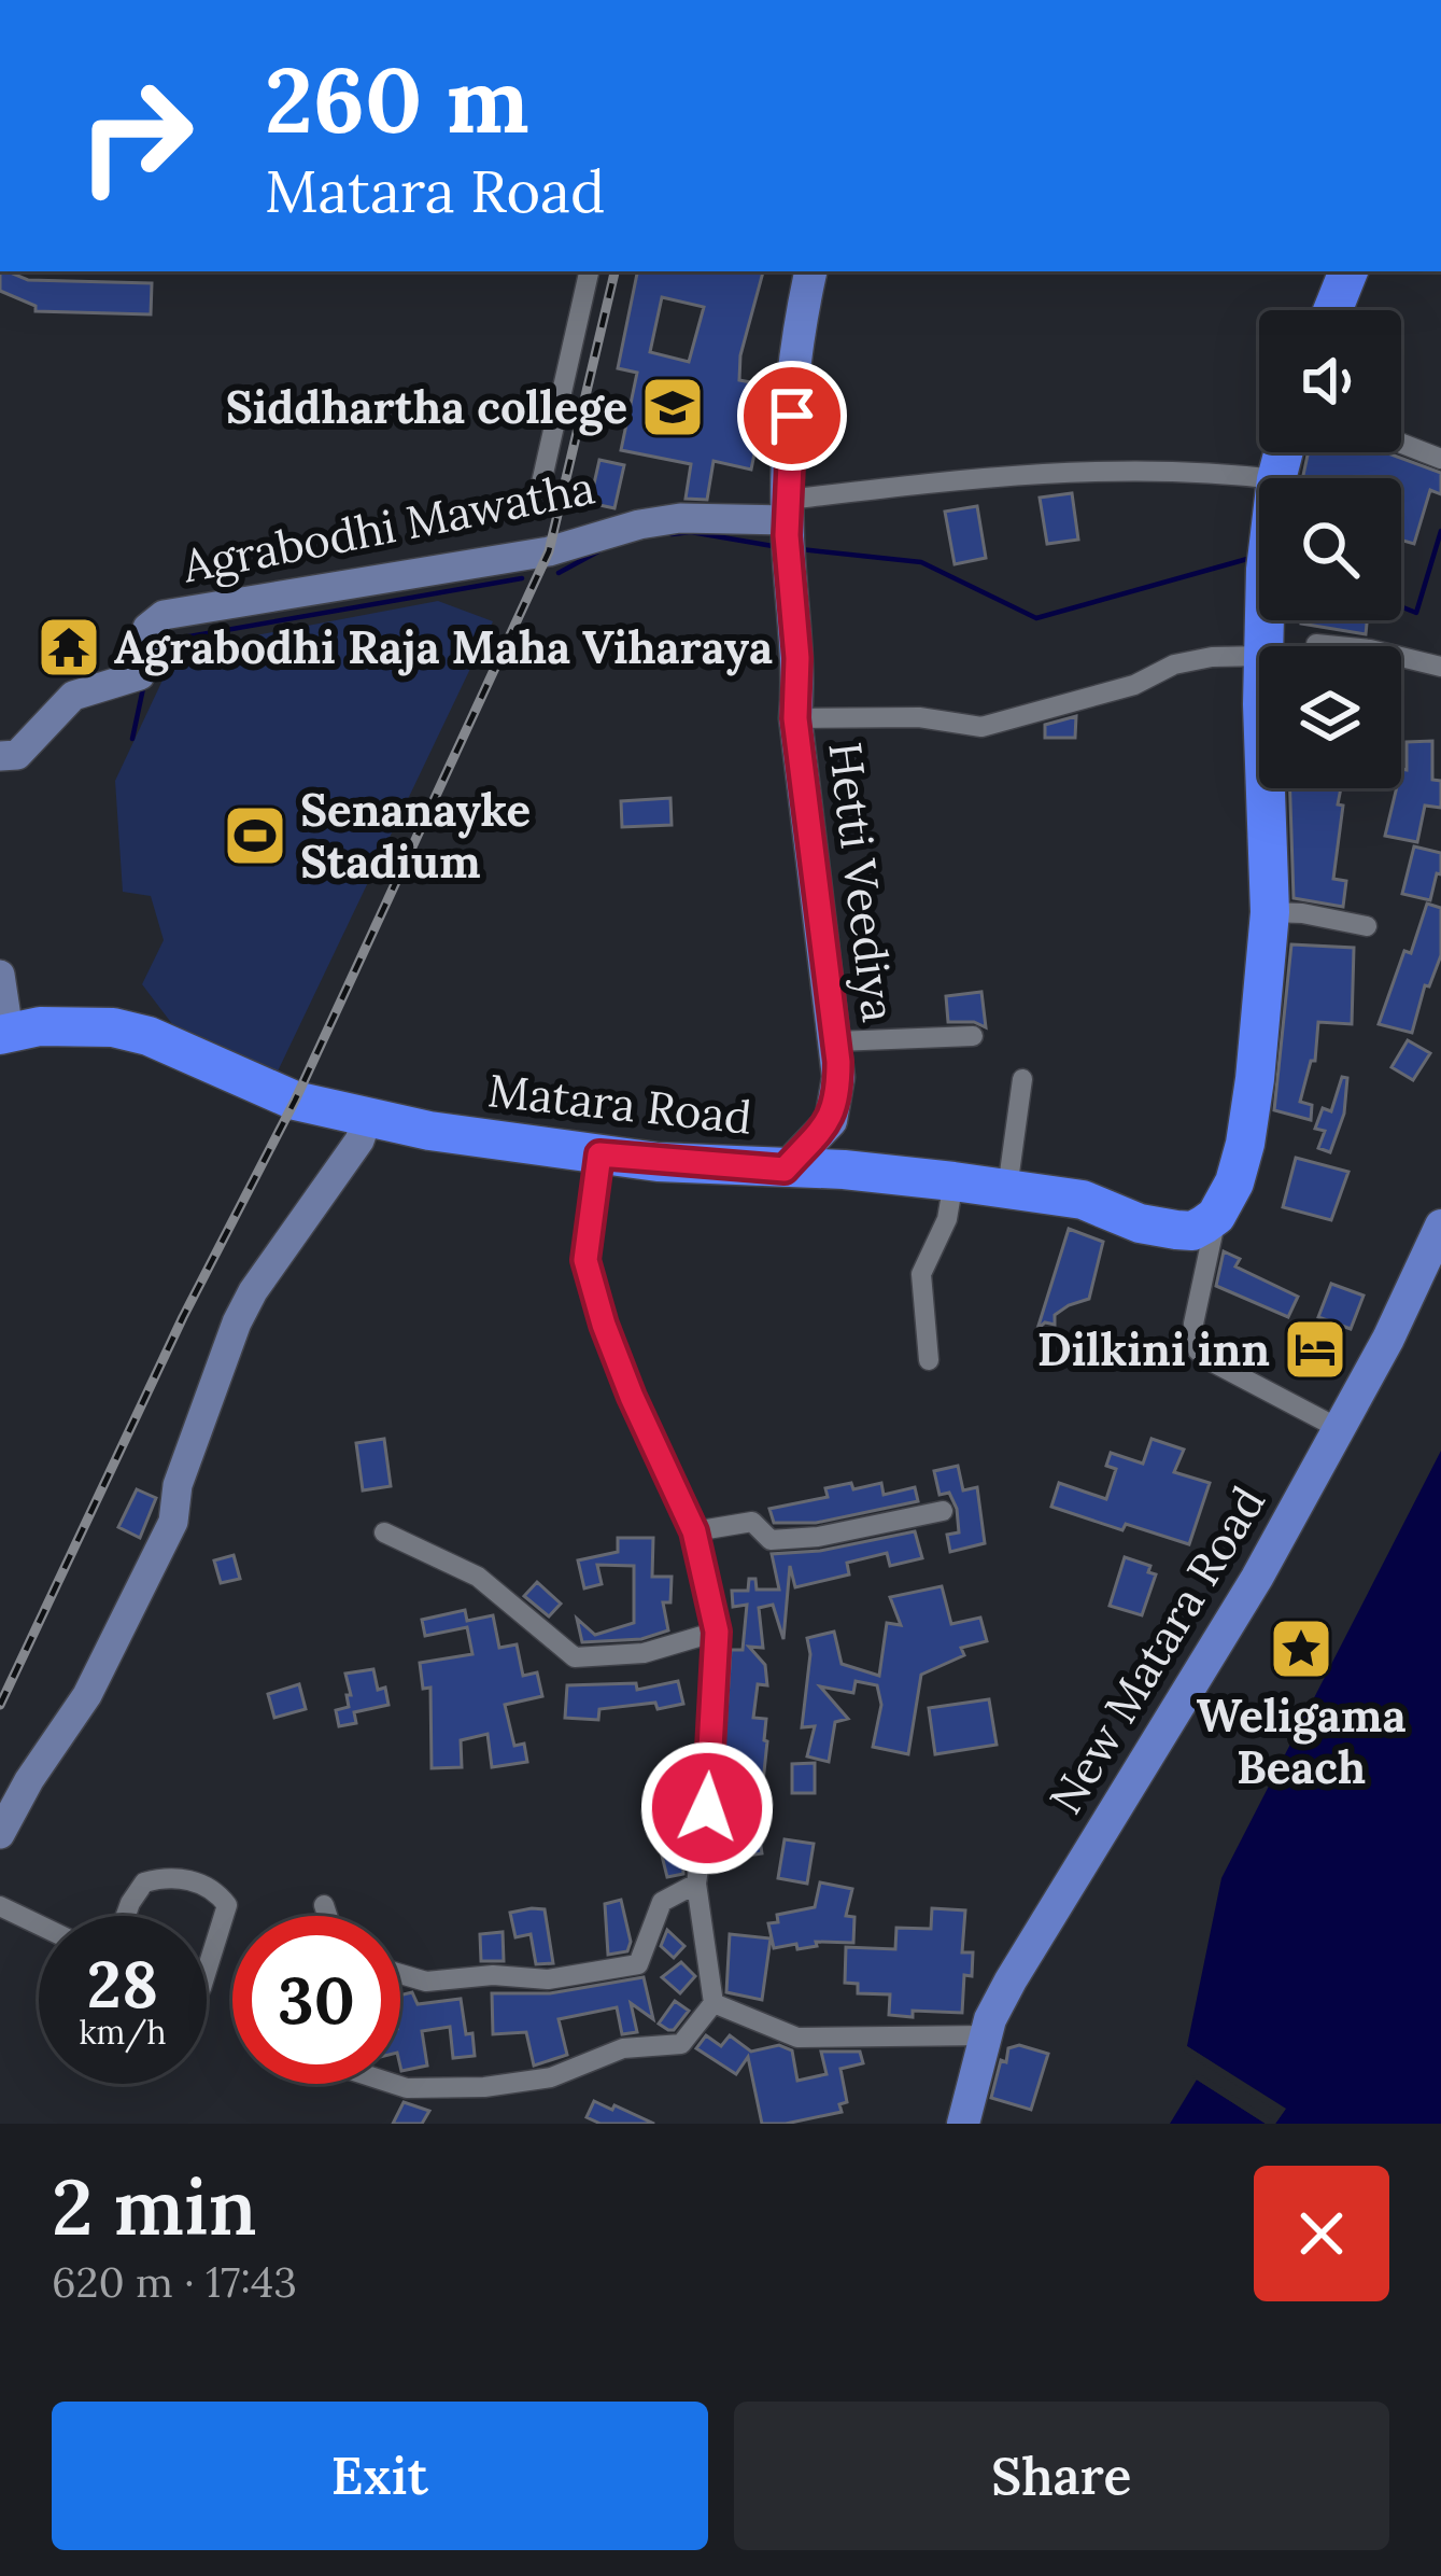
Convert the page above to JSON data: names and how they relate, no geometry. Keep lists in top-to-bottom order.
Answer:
{
  "streets": {
    "highway": ["Matara Road"],
    "main road": ["Hetti Veediya", "New Matara Road"],
    "street": ["Agrabodhi Mawatha"]
  },
  "crossings": [
    ["Agrabodhi Mawatha", "Hetti Veediya"],
    ["Hetti Veediya", "Matara Road"]
  ],
  "places": {
    "school or university": ["Siddhartha college"],
    "temple": ["Agrabodhi Raja Maha Viharaya"],
    "sports": ["Senanayke Stadium"],
    "hotel": ["Dilkini inn"],
    "place": ["Weligama Beach"]
  },
  "page": {
    "turn": ["260 m", "Matara Road"],
    "speed": "28 km/h",
    "limit": "30",
    "heading": ["2 min", "620 m · 17:43"],
    "buttons": ["Exit", "Share"]
  }
}
